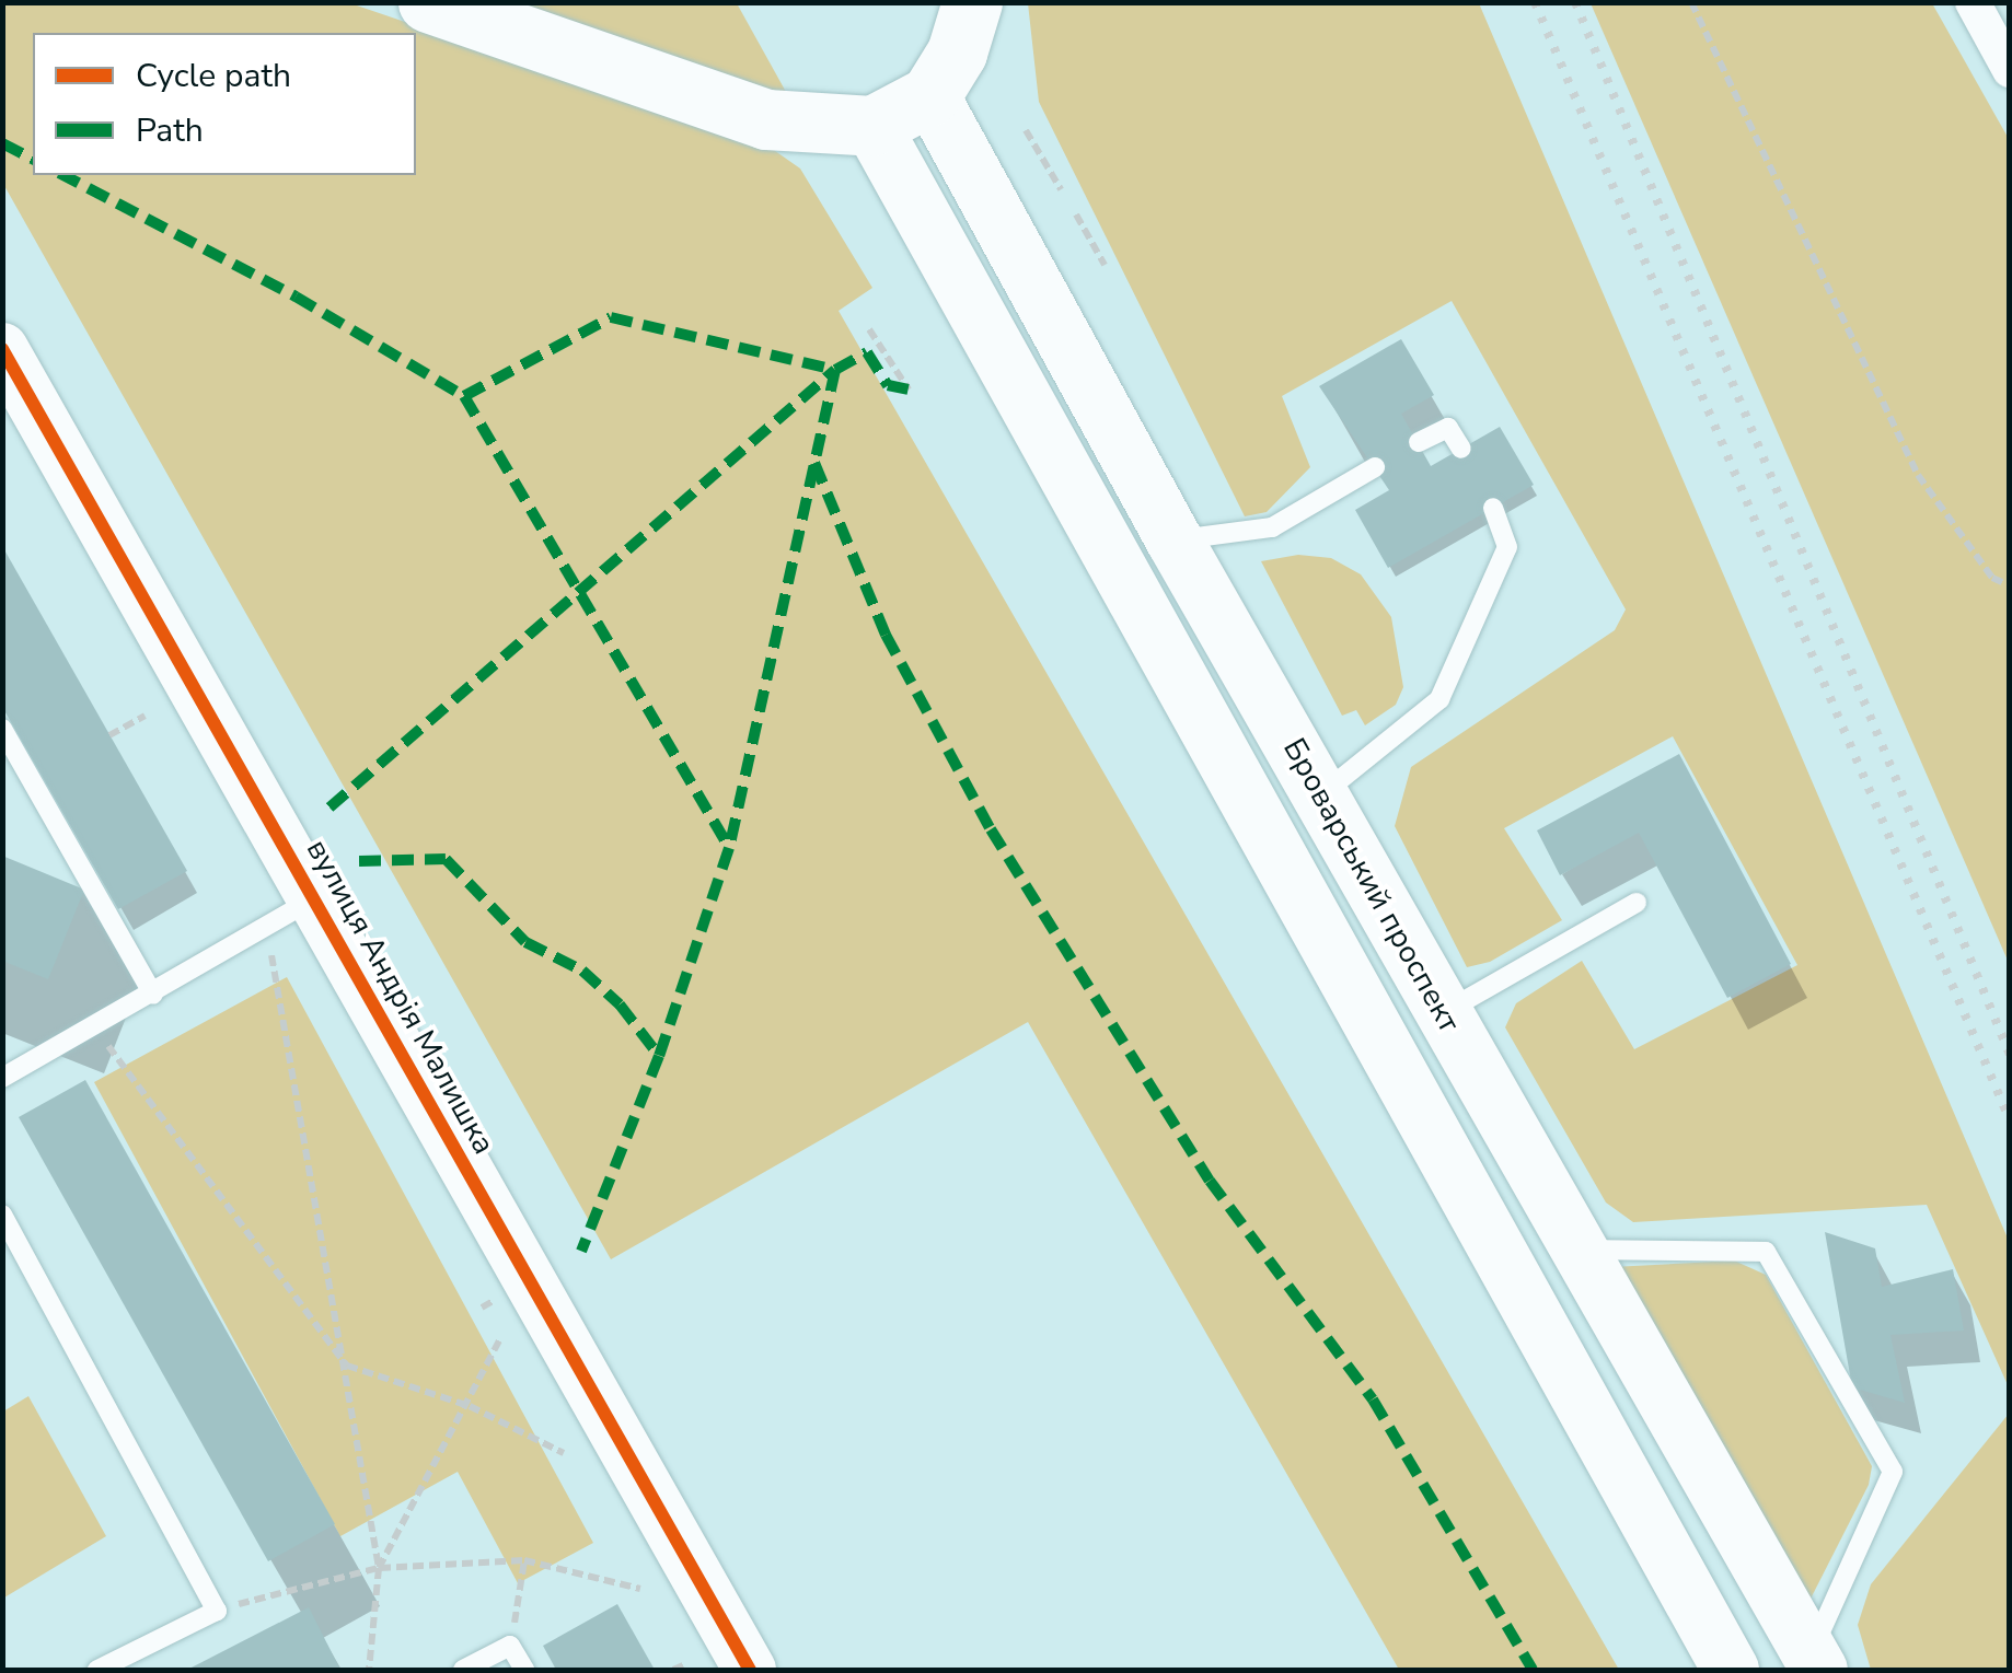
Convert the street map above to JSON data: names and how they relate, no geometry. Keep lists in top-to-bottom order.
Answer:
{
  "streets": {
    "main road": ["Броварський проспект"],
    "street": ["вулиця Андрія Малишка"]
  },
  "legend": ["Cycle path", "Path"]
}
